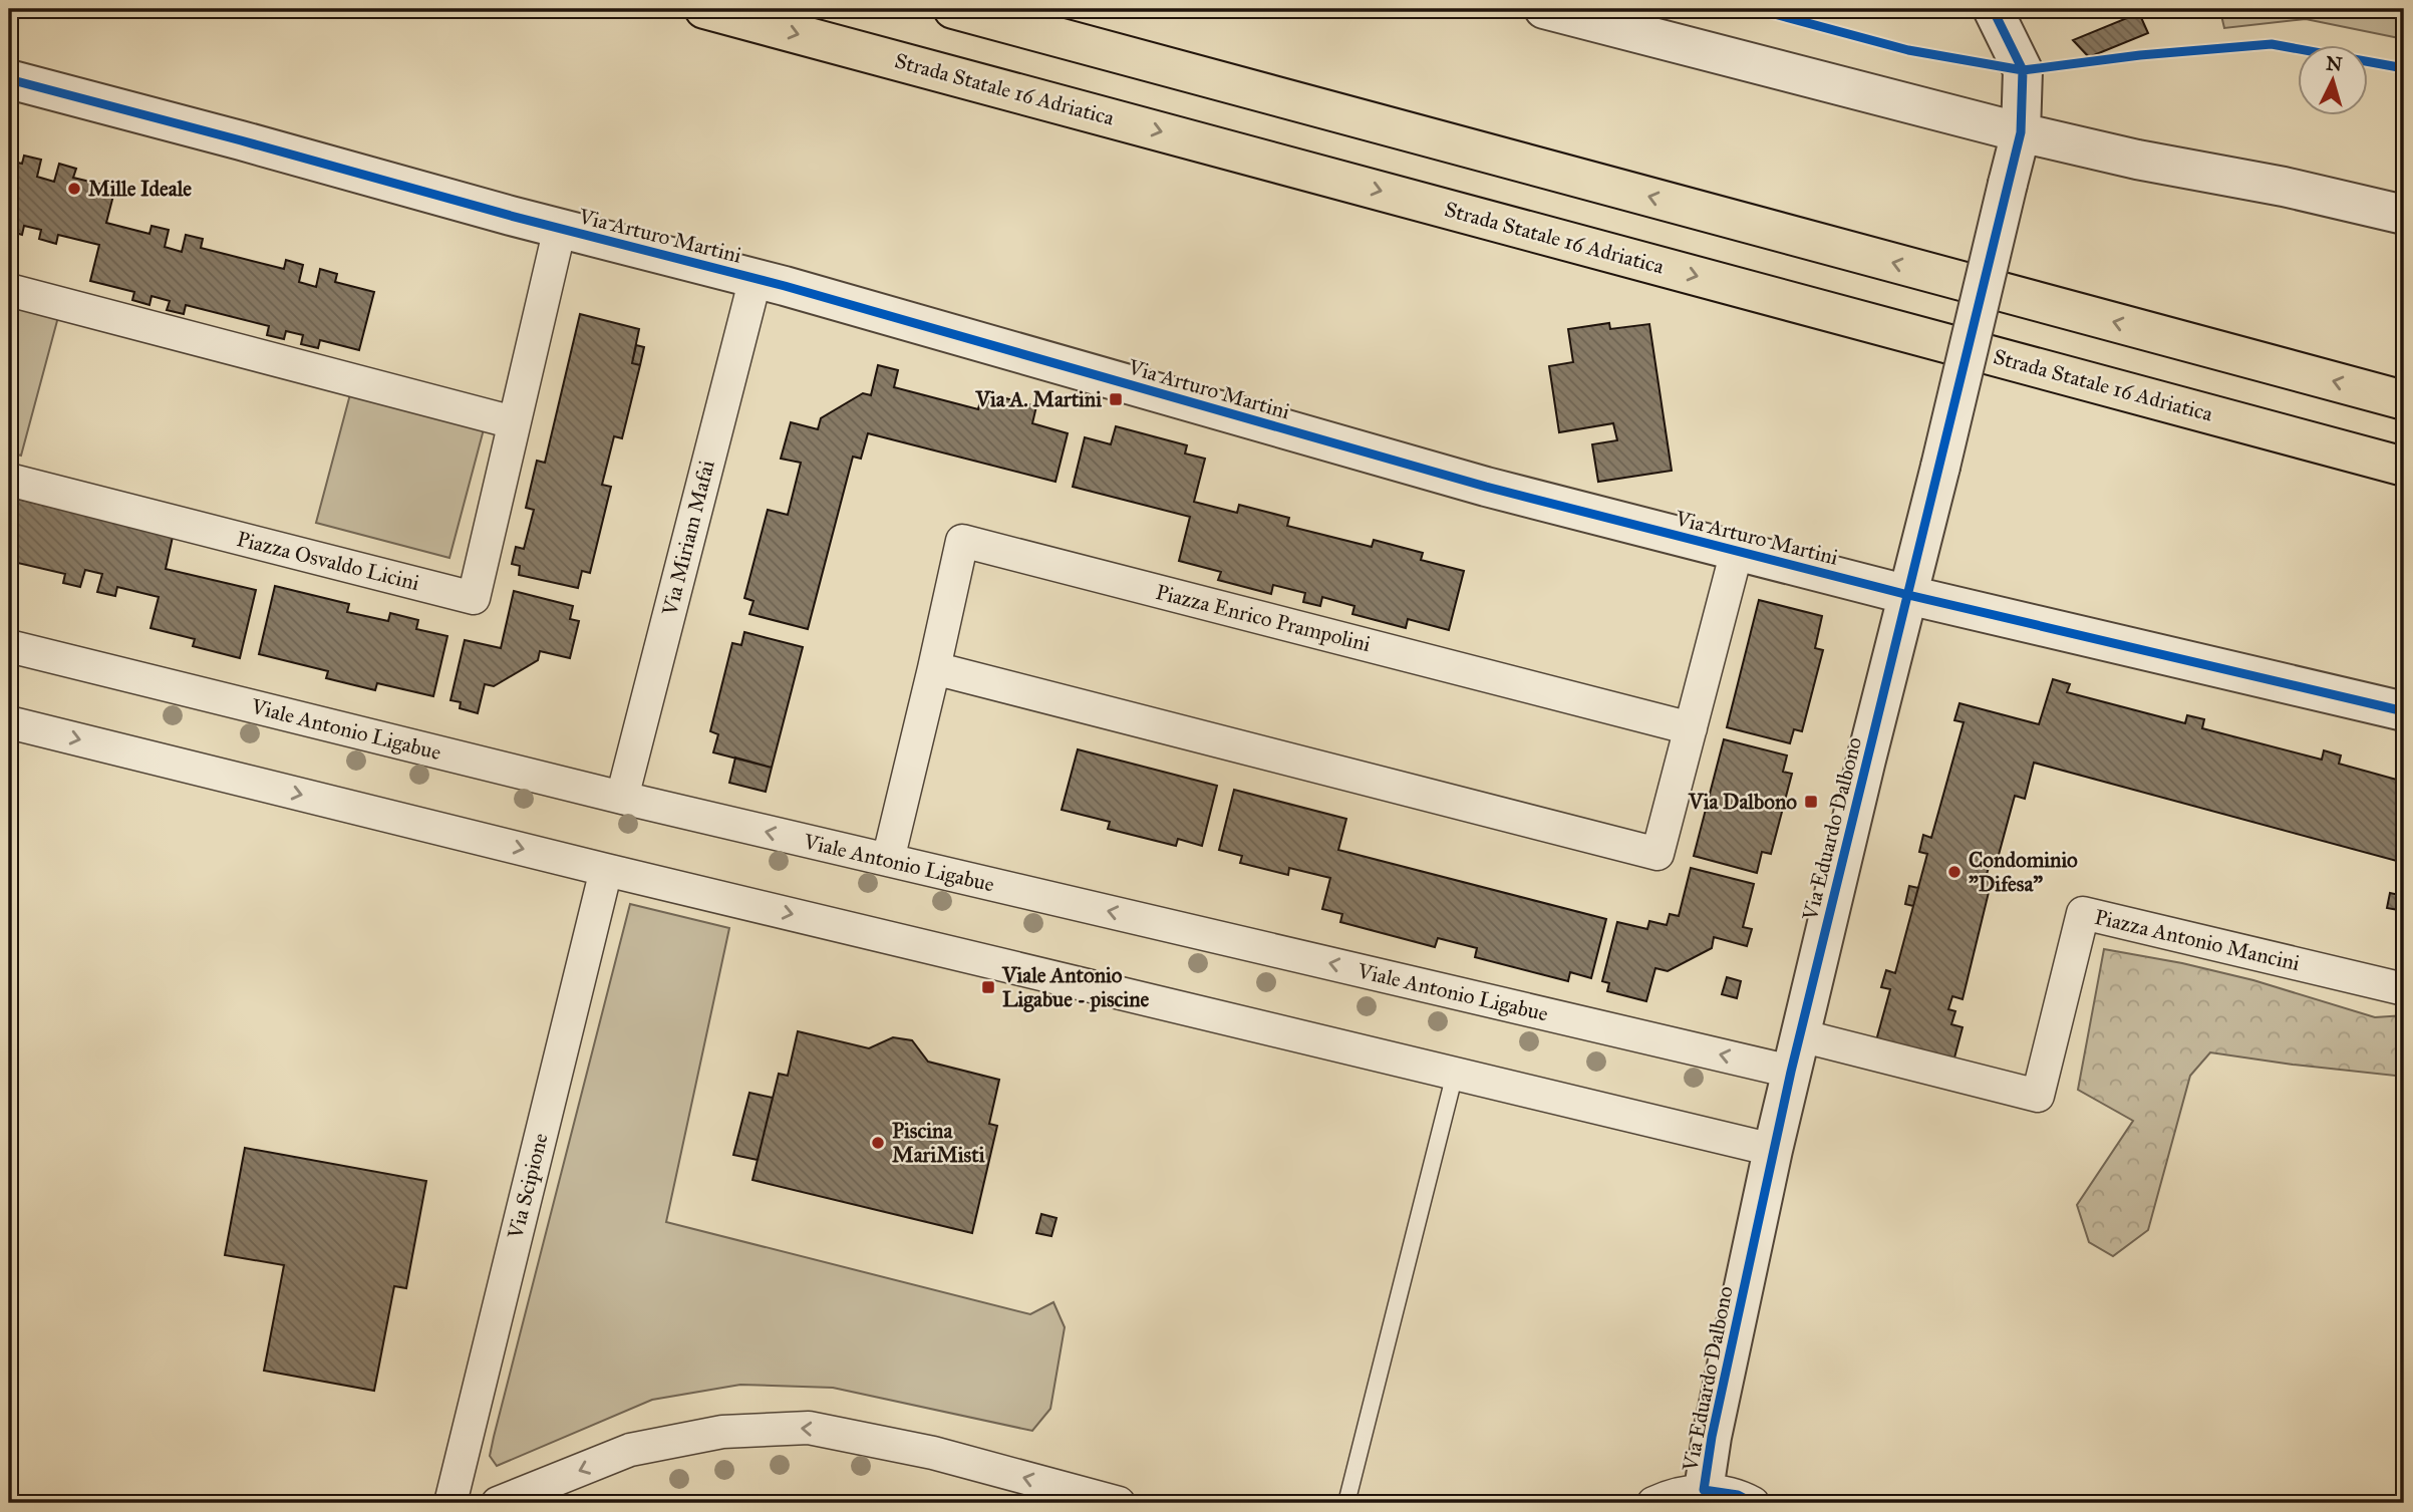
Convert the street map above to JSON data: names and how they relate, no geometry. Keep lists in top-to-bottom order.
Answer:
{
  "streets": {
    "highway": ["Strada Statale 16 Adriatica"],
    "street": [
      "Via Arturo Martini",
      "Via Miriam Mafai",
      "Piazza Osvaldo Licini",
      "Piazza Enrico Prampolini",
      "Viale Antonio Ligabue",
      "Via Eduardo Dalbono",
      "Piazza Antonio Mancini",
      "Via Scipione"
    ]
  },
  "crossings": [
    ["Via Arturo Martini", "Via Miriam Mafai"],
    ["Via Arturo Martini", "Piazza Osvaldo Licini"],
    ["Via Arturo Martini", "Via Eduardo Dalbono"],
    ["Via Miriam Mafai", "Viale Antonio Ligabue"],
    ["Piazza Enrico Prampolini", "Viale Antonio Ligabue"],
    ["Viale Antonio Ligabue", "Via Eduardo Dalbono"],
    ["Viale Antonio Ligabue", "Piazza Antonio Mancini"],
    ["Via Eduardo Dalbono", "Piazza Antonio Mancini"]
  ],
  "places": {
    "other": ["Mille Ideale", "Condominio \"Difesa\"", "Piscina MariMisti"],
    "transit": ["Via A. Martini", "Via Dalbono", "Viale Antonio Ligabue - piscine"]
  },
  "north": "top"
}
